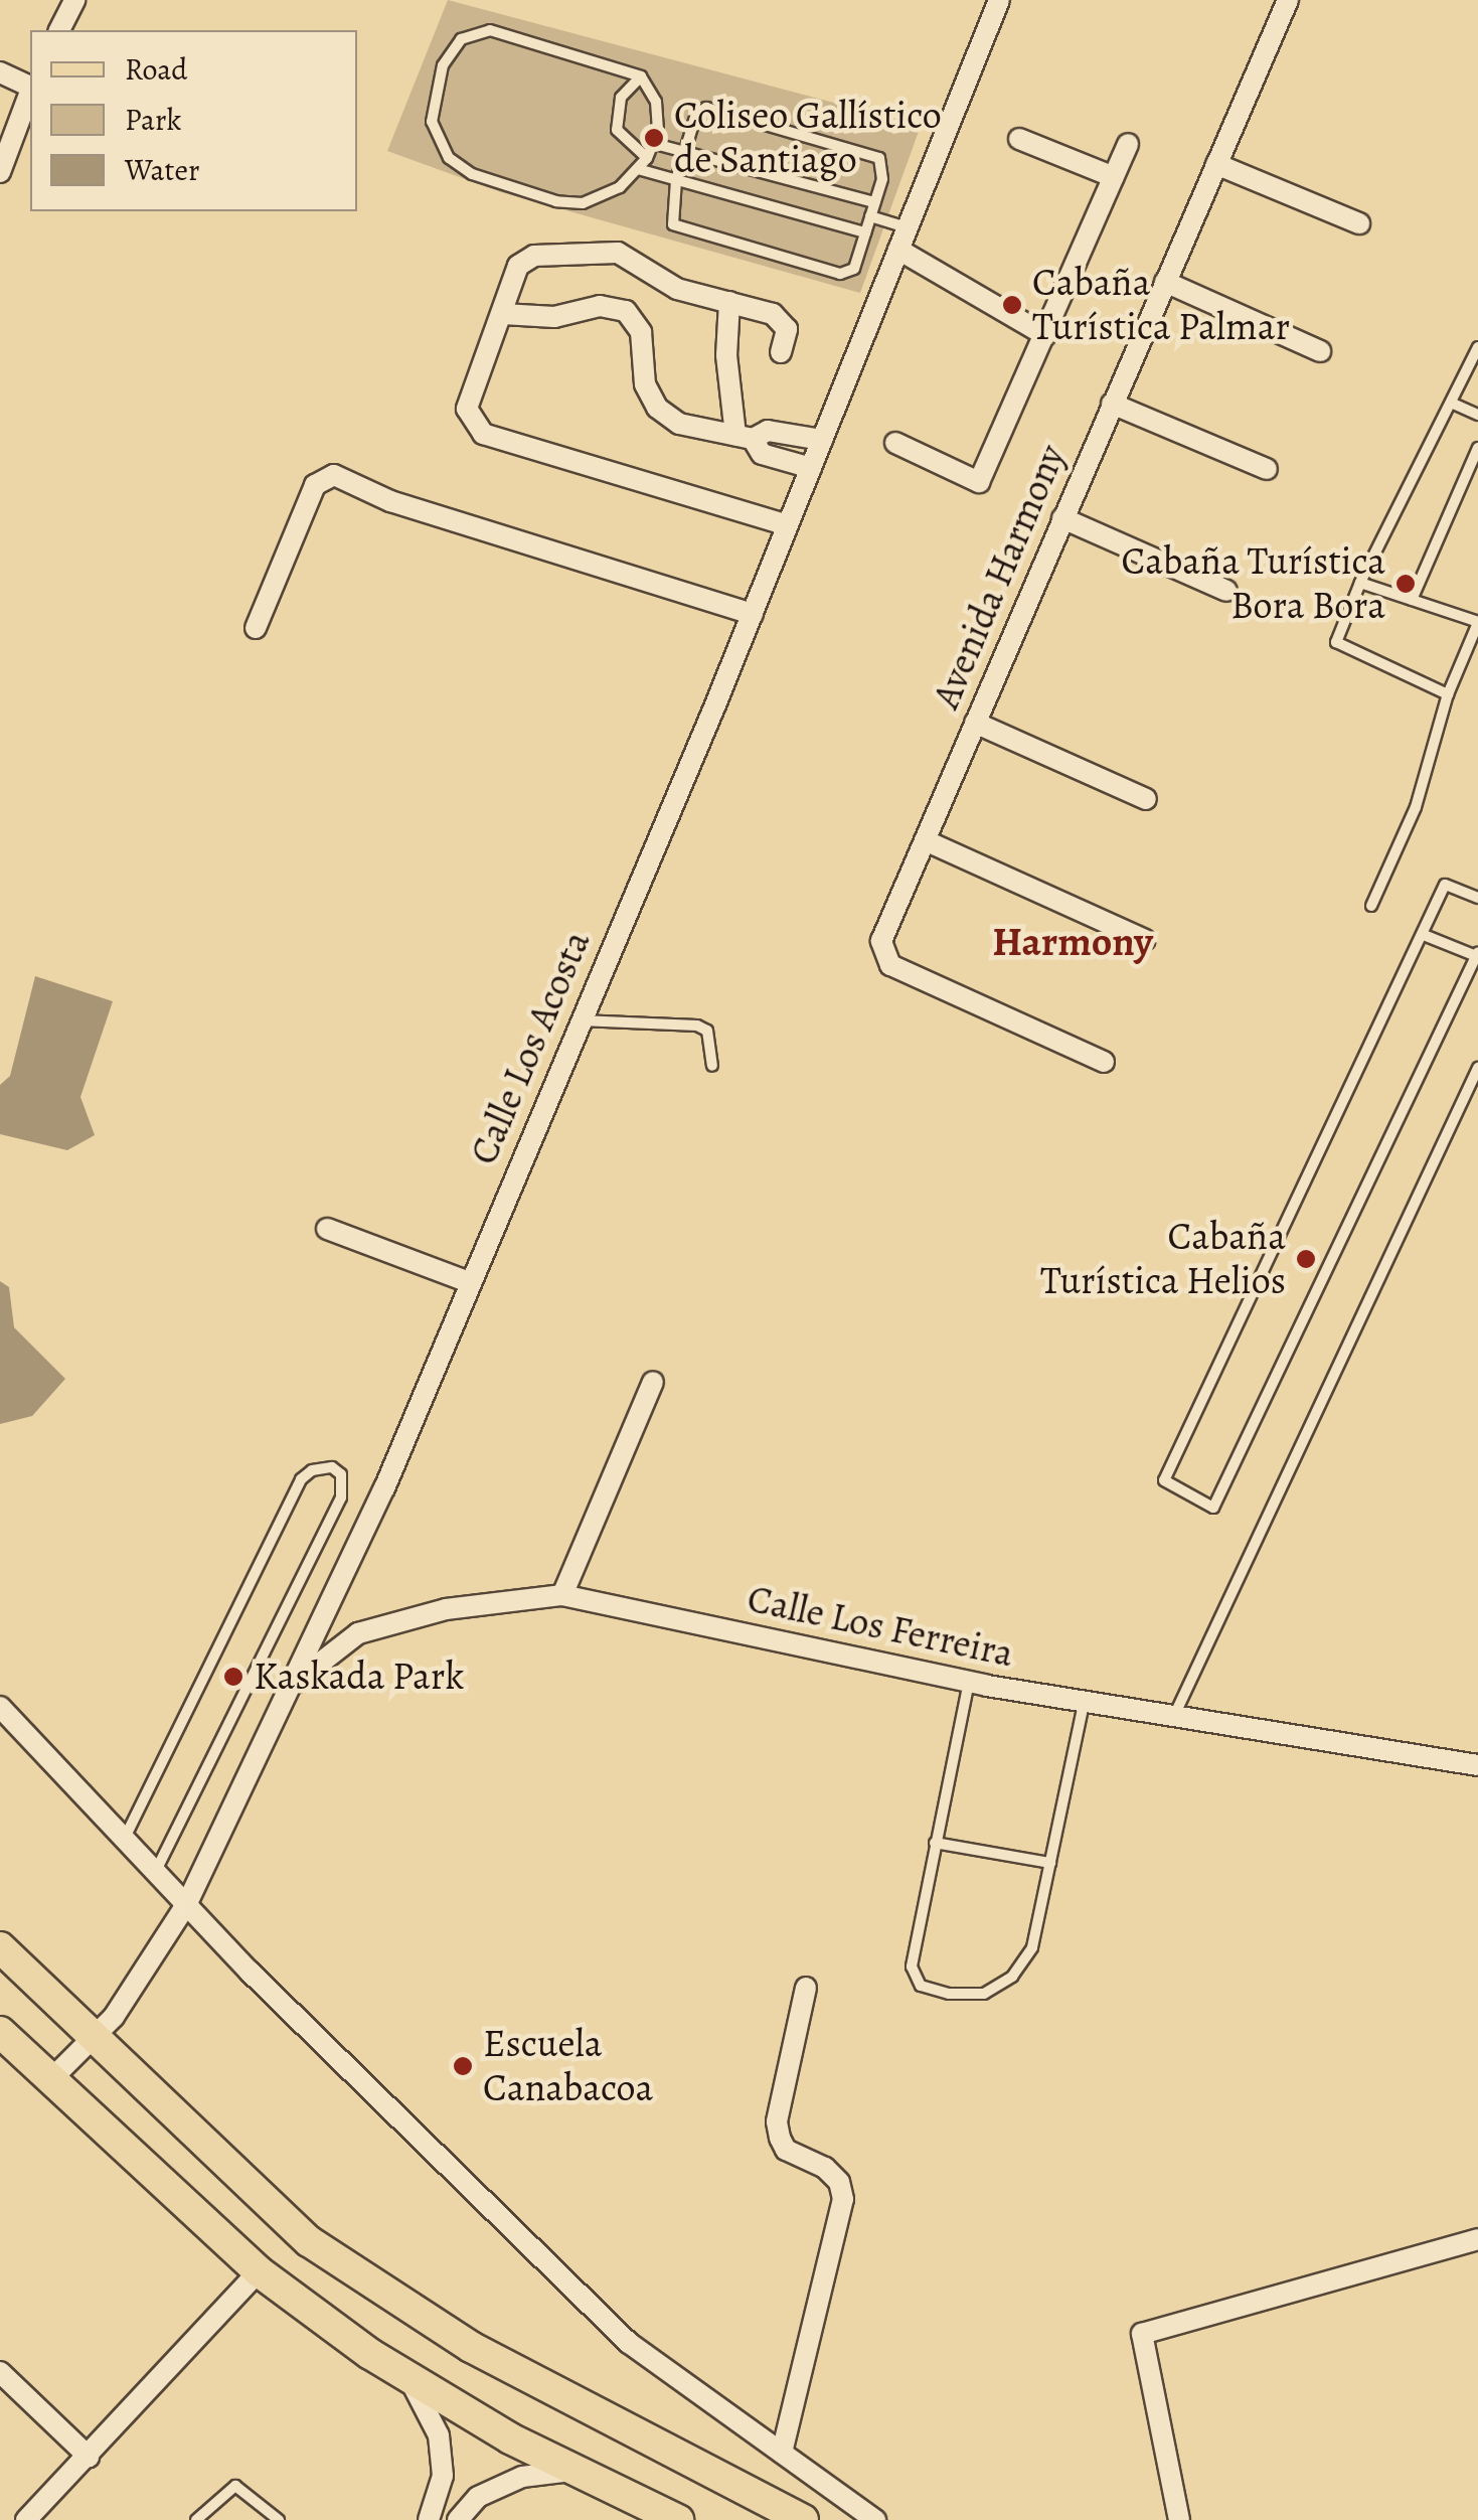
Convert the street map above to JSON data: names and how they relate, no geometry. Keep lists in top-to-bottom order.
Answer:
{
  "streets": {
    "street": ["Avenida Harmony", "Calle Los Acosta", "Calle Los Ferreira"]
  },
  "crossings": [
    ["Calle Los Acosta", "Calle Los Ferreira"]
  ],
  "districts": ["Harmony"],
  "places": [
    "Coliseo Gallístico de Santiago",
    "Cabaña Turística Palmar",
    "Cabaña Turística Bora Bora",
    "Cabaña Turística Helios",
    "Kaskada Park",
    "Escuela Canabacoa"
  ],
  "legend": ["Road", "Park", "Water"]
}
